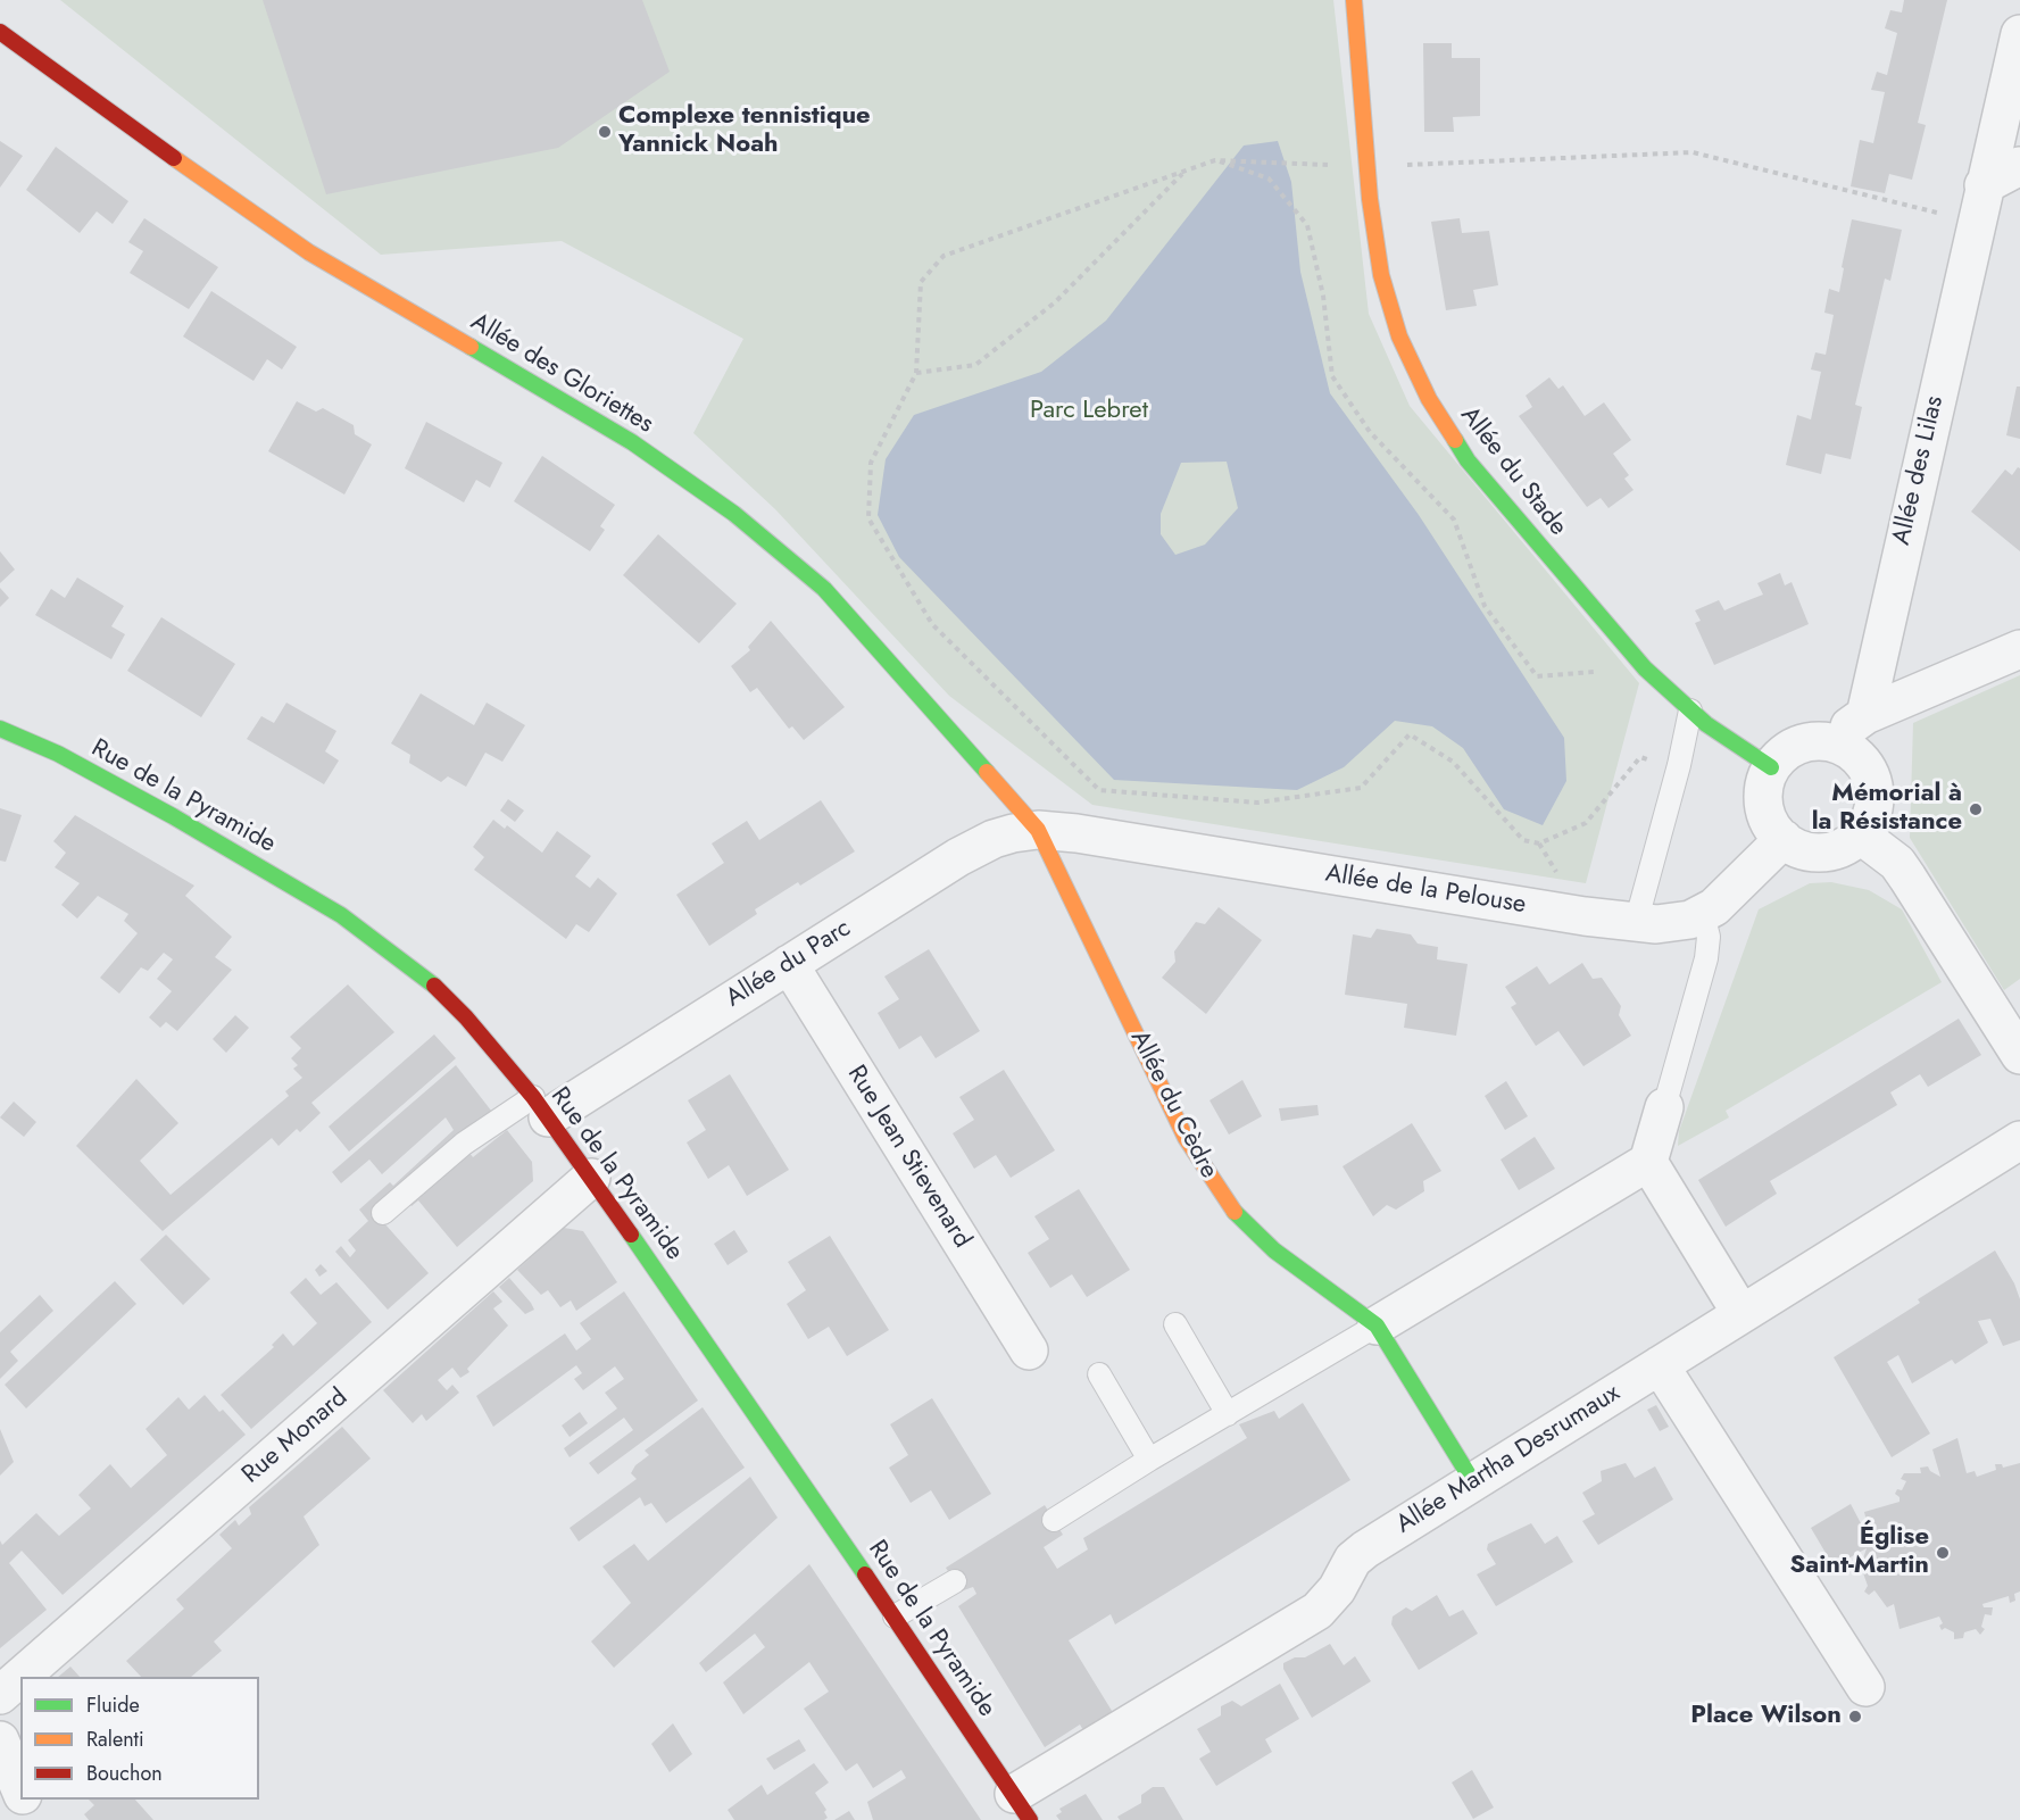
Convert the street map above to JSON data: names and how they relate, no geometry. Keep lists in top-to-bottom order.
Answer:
{
  "streets": {
    "street": [
      "Allée des Gloriettes",
      "Allée des Lilas",
      "Allée du Stade",
      "Rue de la Pyramide",
      "Allée de la Pelouse",
      "Allée du Parc",
      "Allée du Cèdre",
      "Rue Jean Stievenard",
      "Rue Monard",
      "Allée Martha Desrumaux"
    ]
  },
  "crossings": [
    ["Allée des Gloriettes", "Allée de la Pelouse"],
    ["Allée des Gloriettes", "Allée du Parc"],
    ["Allée des Gloriettes", "Allée du Cèdre"],
    ["Allée du Stade", "Allée de la Pelouse"],
    ["Rue de la Pyramide", "Allée du Parc"],
    ["Rue de la Pyramide", "Rue Monard"],
    ["Rue de la Pyramide", "Allée Martha Desrumaux"],
    ["Allée de la Pelouse", "Allée du Parc"],
    ["Allée de la Pelouse", "Allée du Cèdre"],
    ["Allée du Parc", "Allée du Cèdre"],
    ["Allée du Parc", "Rue Jean Stievenard"],
    ["Allée du Cèdre", "Allée Martha Desrumaux"]
  ],
  "parks": ["Parc Lebret"],
  "places": [
    "Complexe tennistique Yannick Noah",
    "Mémorial à la Résistance",
    "Église Saint-Martin",
    "Place Wilson"
  ],
  "legend": ["Fluide", "Ralenti", "Bouchon"]
}
